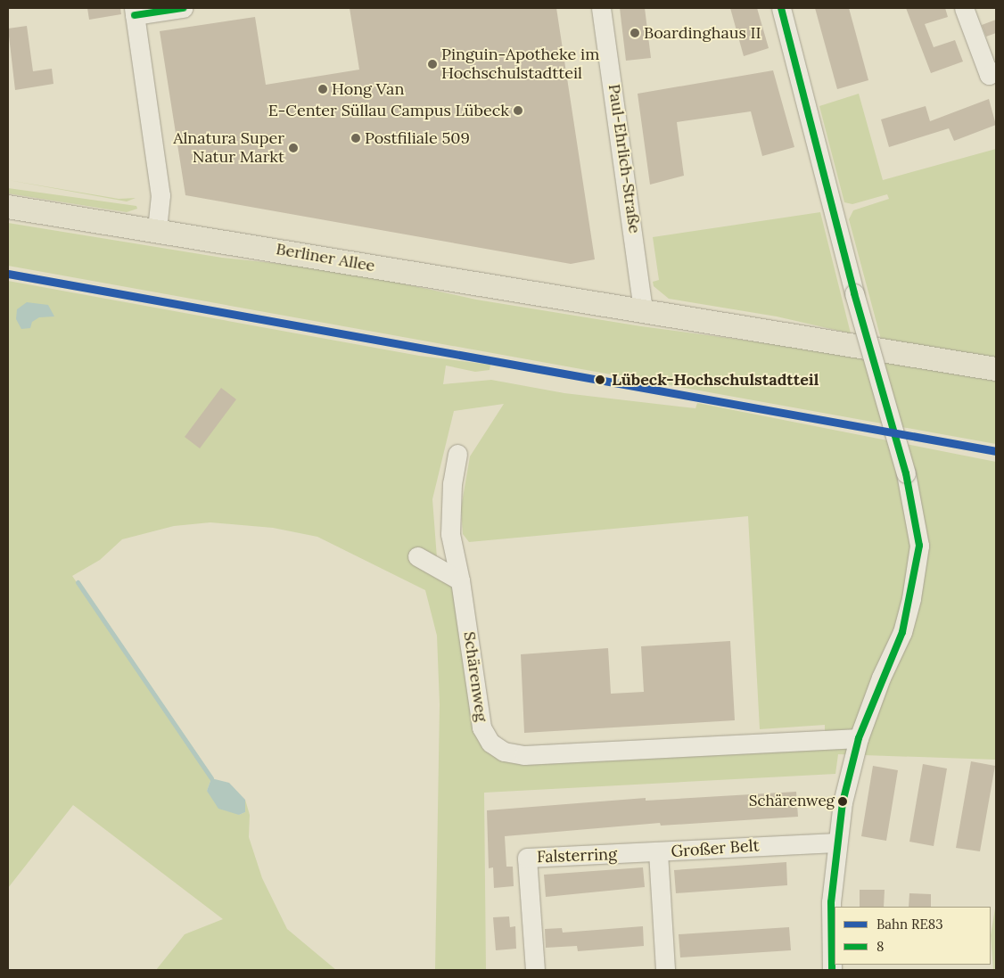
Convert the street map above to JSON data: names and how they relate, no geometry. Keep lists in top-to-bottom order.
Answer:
{
  "streets": {
    "main road": ["Berliner Allee"],
    "street": [
      "Paul-Ehrlich-Straße",
      "Schärenweg",
      "Großer Belt",
      "Falsterring"
    ]
  },
  "crossings": [
    ["Paul-Ehrlich-Straße", "Berliner Allee"],
    ["Großer Belt", "Falsterring"]
  ],
  "places": [
    "Boardinghaus II",
    "Pinguin-Apotheke im Hochschulstadtteil",
    "Hong Van",
    "E-Center Süllau Campus Lübeck",
    "Postfiliale 509",
    "Alnatura Super Natur Markt",
    "Lübeck-Hochschulstadtteil",
    "Schärenweg"
  ],
  "lines": ["transit line 8", "rail line RE83"],
  "legend": ["Bahn RE83", "8"]
}
